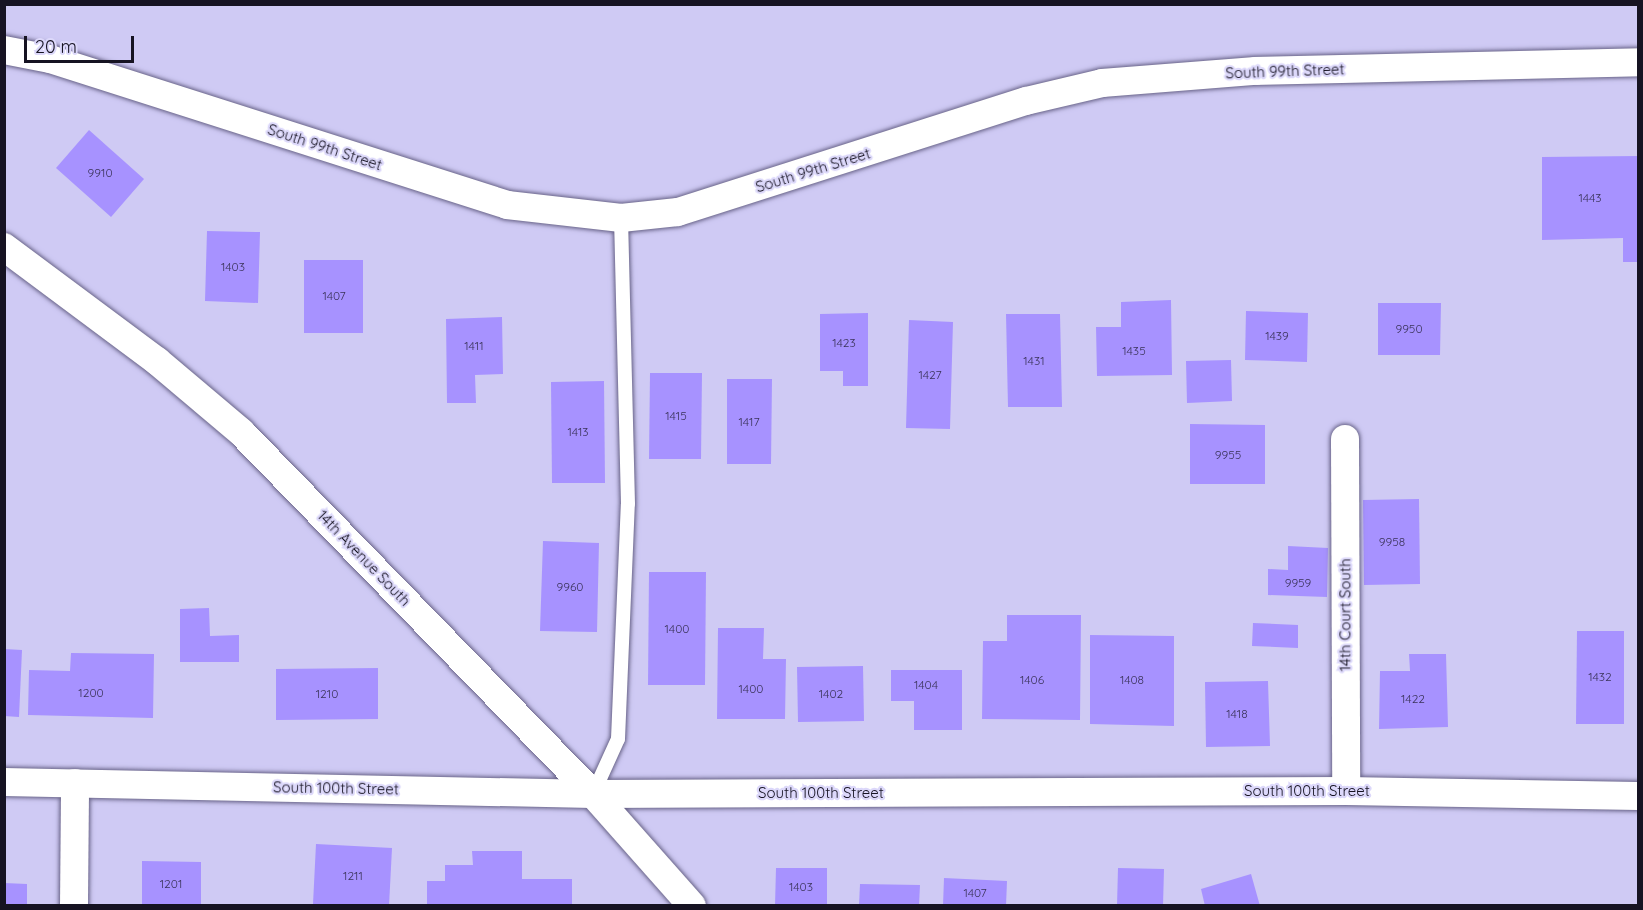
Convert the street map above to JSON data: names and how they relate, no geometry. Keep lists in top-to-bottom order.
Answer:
{
  "streets": {
    "street": [
      "South 99th Street",
      "14th Avenue South",
      "14th Court South",
      "South 100th Street"
    ]
  },
  "crossings": [
    ["14th Avenue South", "South 100th Street"],
    ["14th Court South", "South 100th Street"]
  ],
  "house_numbers": [
    "9910",
    "1443",
    "1403",
    "1407",
    "9950",
    "1439",
    "1423",
    "1411",
    "1435",
    "1431",
    "1427",
    "1415",
    "1417",
    "1413",
    "9955",
    "9958",
    "9959",
    "9960",
    "1400",
    "1432",
    "1406",
    "1408",
    "1404",
    "1400",
    "1200",
    "1210",
    "1402",
    "1422",
    "1418",
    "1211",
    "1201",
    "1403",
    "1407"
  ],
  "scale_bar": "20 m"
}
